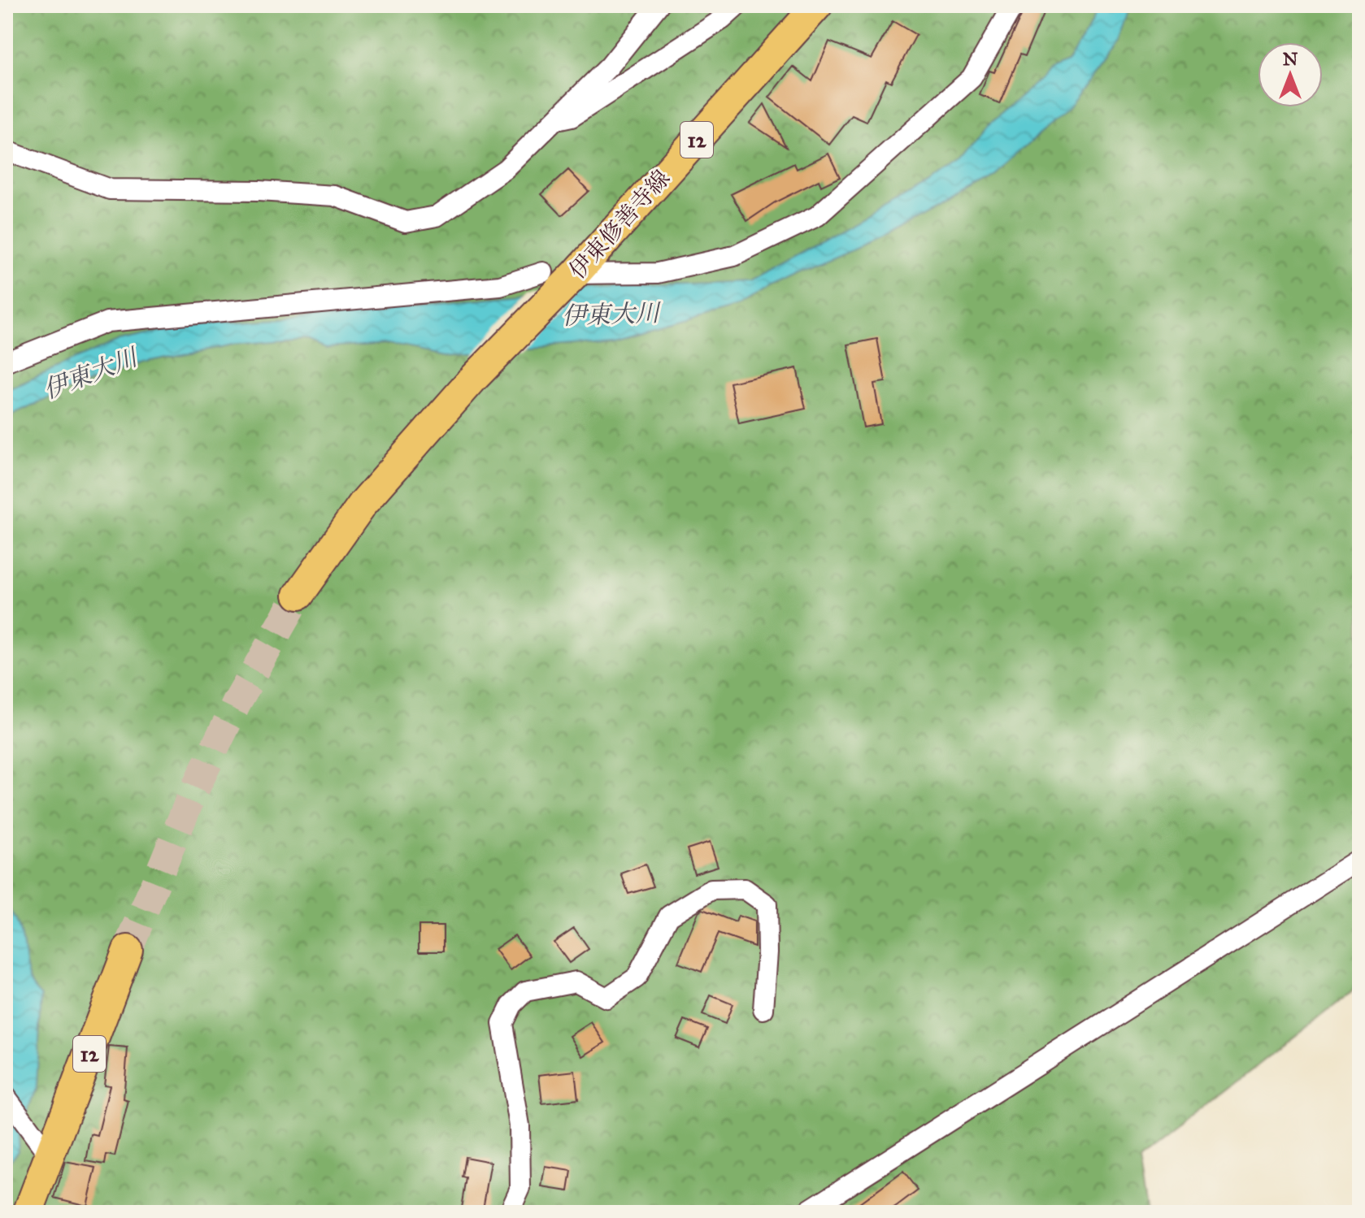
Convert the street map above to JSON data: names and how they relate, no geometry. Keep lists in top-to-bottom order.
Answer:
{
  "streets": {
    "main road": ["12", "伊東修善寺線"]
  },
  "water": ["伊東大川"],
  "north": "top"
}
